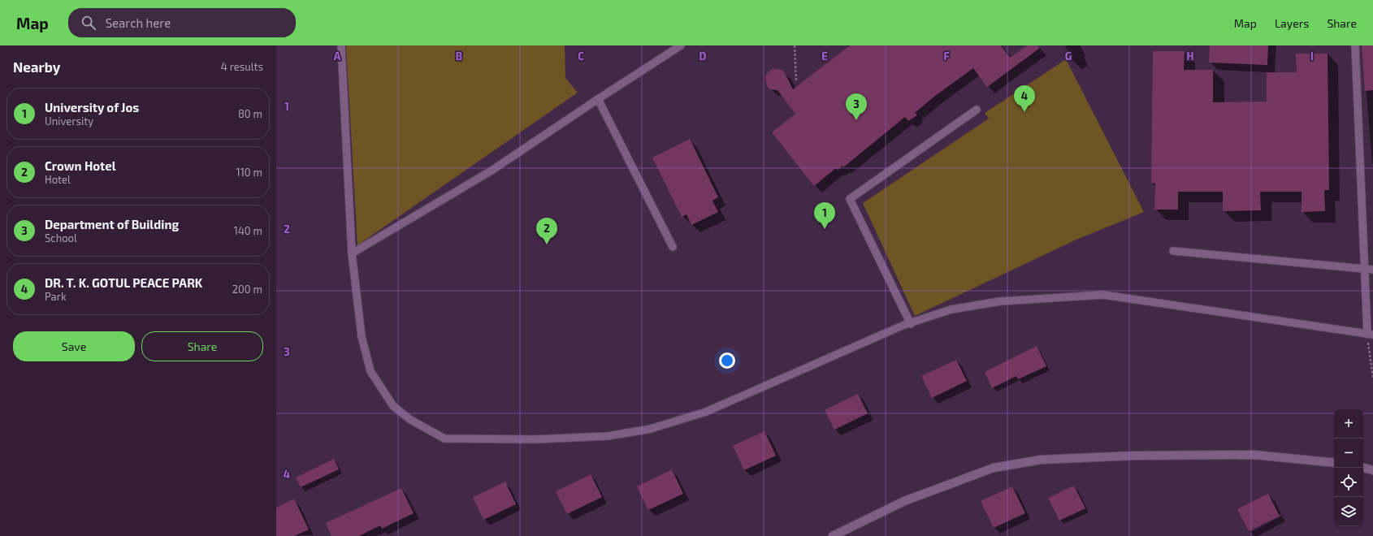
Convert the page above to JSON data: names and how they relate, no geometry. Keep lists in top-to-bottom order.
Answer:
{
  "page": {
    "header": "Map",
    "search": "Search here",
    "nav": ["Map", "Layers", "Share"],
    "heading": ["Nearby", "4 results"],
    "pins": [
      "4",
      "3",
      "1",
      "2"
    ],
    "list": [
      {
        "mark": "1",
        "name": "University of Jos",
        "note": "University",
        "value": "80 m"
      },
      {
        "mark": "2",
        "name": "Crown Hotel",
        "note": "Hotel",
        "value": "110 m"
      },
      {
        "mark": "3",
        "name": "Department of Building",
        "note": "School",
        "value": "140 m"
      },
      {
        "mark": "4",
        "name": "DR. T. K. GOTUL PEACE PARK",
        "note": "Park",
        "value": "200 m"
      }
    ],
    "buttons": ["Save", "Share"],
    "map_buttons": ["+", "−"]
  },
  "grid": {
    "columns": [
      "A",
      "B",
      "C",
      "D",
      "E",
      "F",
      "G",
      "H",
      "I"
    ],
    "rows": [
      "1",
      "2",
      "3",
      "4"
    ]
  }
}
